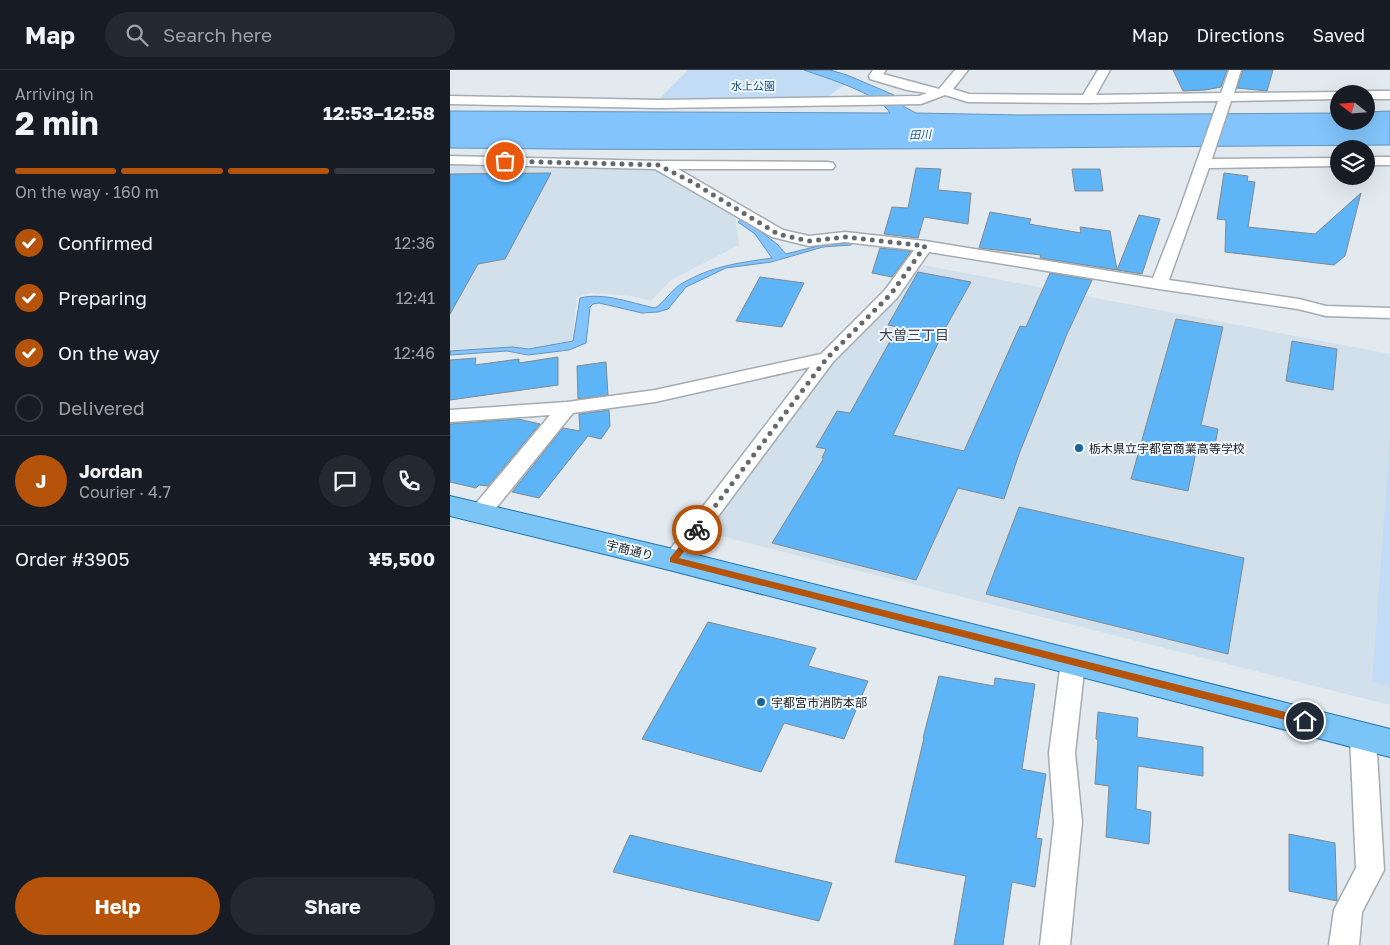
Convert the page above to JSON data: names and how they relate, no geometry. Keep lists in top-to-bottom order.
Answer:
{
  "streets": {
    "main road": ["宇商通り"]
  },
  "districts": ["大曽三丁目"],
  "water": ["田川"],
  "parks": ["水上公園"],
  "places": ["栃木県立宇都宮商業高等学校", "宇都宮市消防本部"],
  "north": "left",
  "page": {
    "header": "Map",
    "search": "Search here",
    "nav": ["Map", "Directions", "Saved"],
    "heading": ["2 min", "Arriving in", "12:53–12:58"],
    "panel": [
      "Jordan",
      "Courier · 4.7",
      "Order #3905",
      "¥5,500"
    ],
    "bar": "On the way · 160 m",
    "list": [
      ["Confirmed", "12:36"],
      ["Preparing", "12:41"],
      ["On the way", "12:46"],
      "Delivered"
    ],
    "round": "J",
    "buttons": ["Help", "Share"]
  }
}
